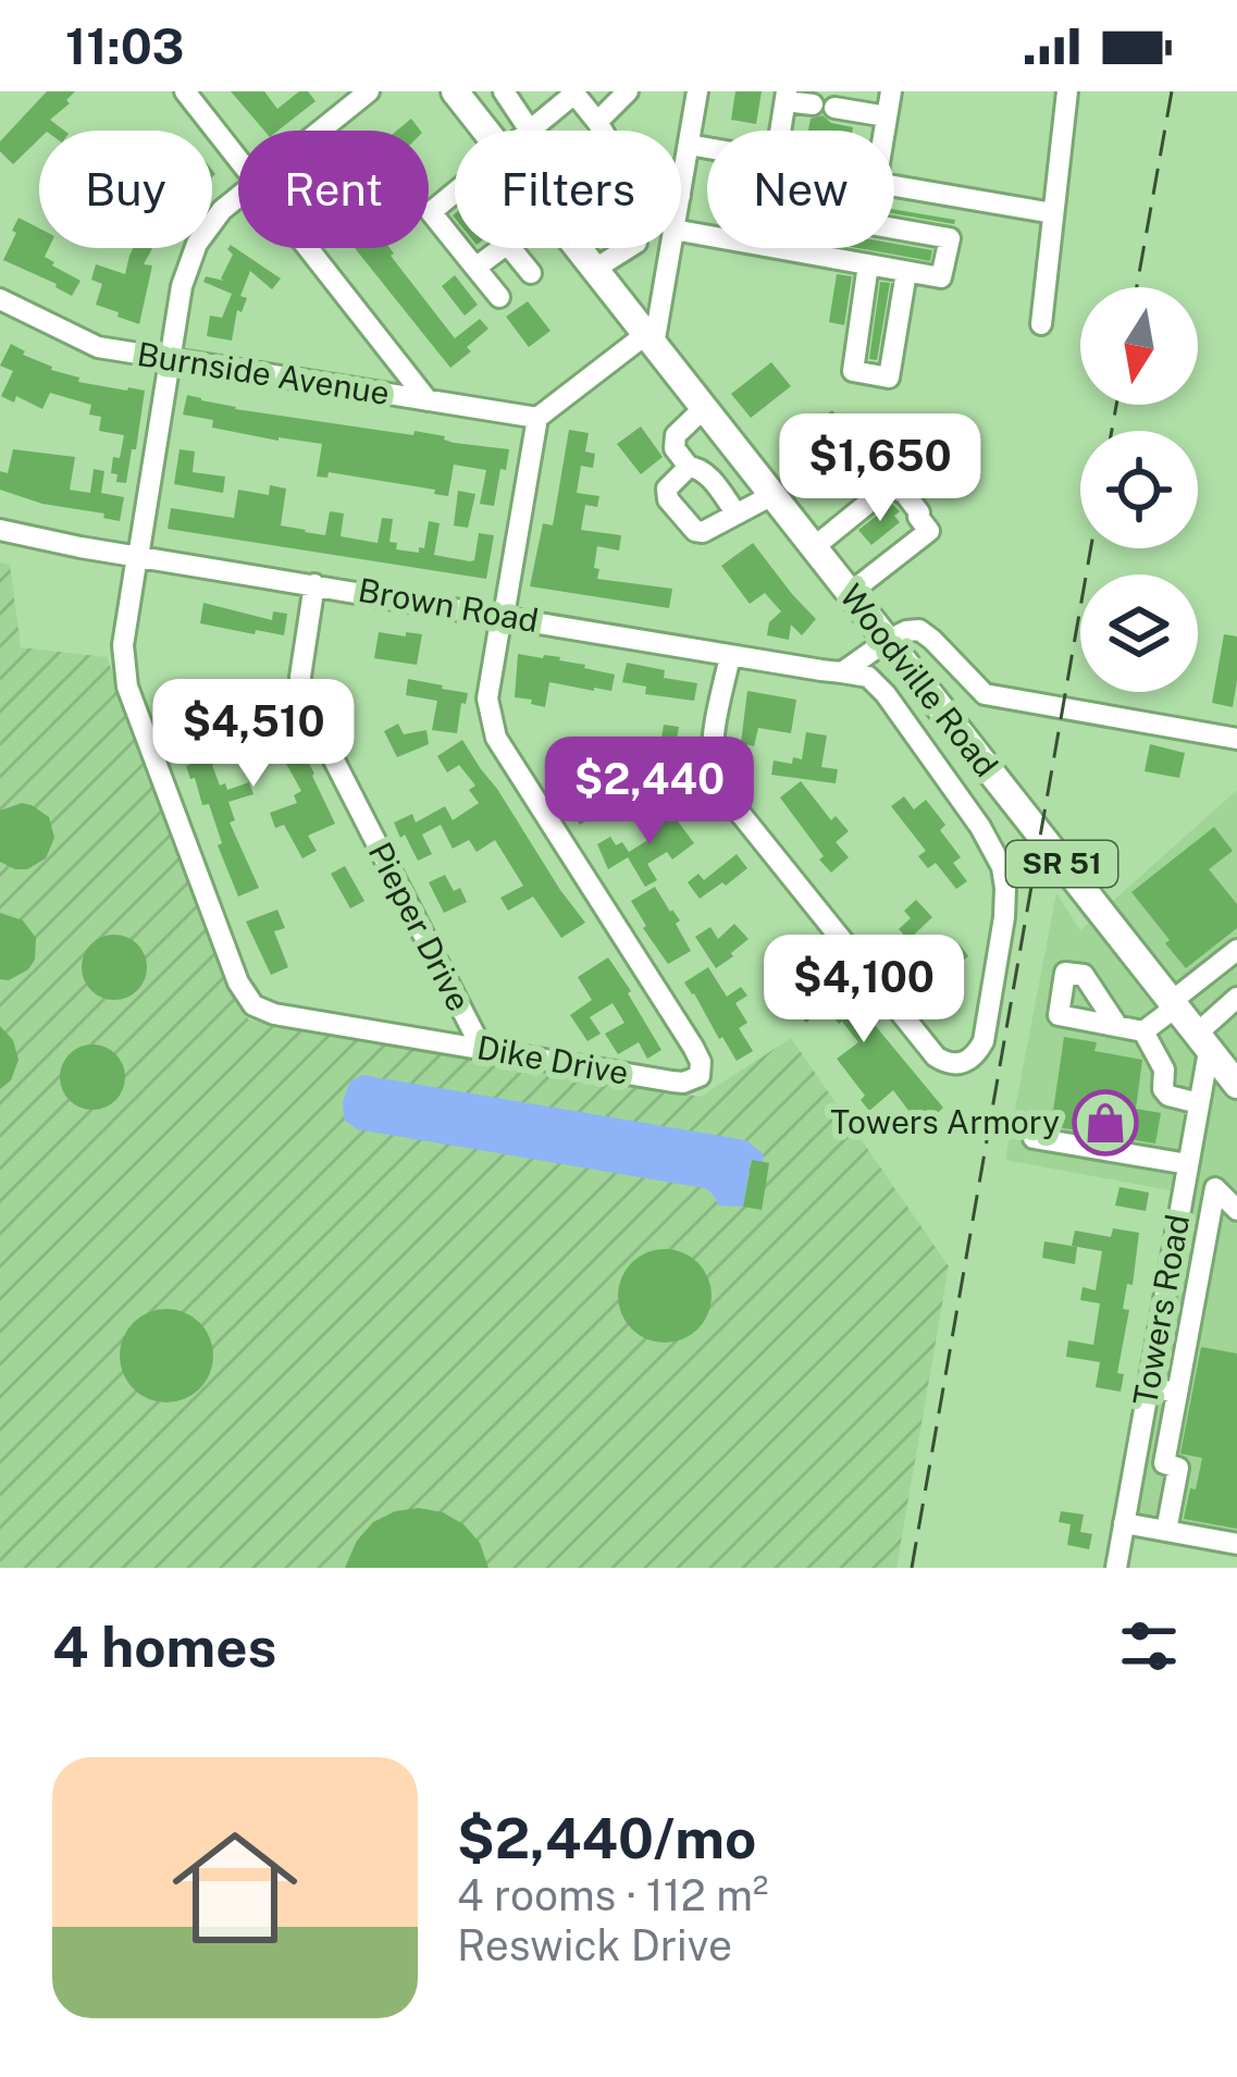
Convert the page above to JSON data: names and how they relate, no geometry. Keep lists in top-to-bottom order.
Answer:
{
  "streets": {
    "main road": ["Woodville Road", "SR 51"],
    "street": [
      "Burnside Avenue",
      "Brown Road",
      "Pieper Drive",
      "Dike Drive",
      "Towers Road"
    ]
  },
  "crossings": [
    ["Brown Road", "Pieper Drive"],
    ["Brown Road", "Dike Drive"],
    ["Woodville Road", "Towers Road"],
    ["Pieper Drive", "Dike Drive"]
  ],
  "places": {
    "shop": ["Towers Armory"]
  },
  "north": "bottom",
  "page": {
    "status": "11:03",
    "chip": [
      "Buy",
      "Rent",
      "Filters",
      "New"
    ],
    "price": [
      "$1,650",
      "$4,510",
      "$2,440",
      "$4,100"
    ],
    "heading": "4 homes",
    "list": [
      {
        "name": "$2,440/mo",
        "note": "4 rooms · 112 m² · Reswick Drive"
      }
    ]
  }
}
